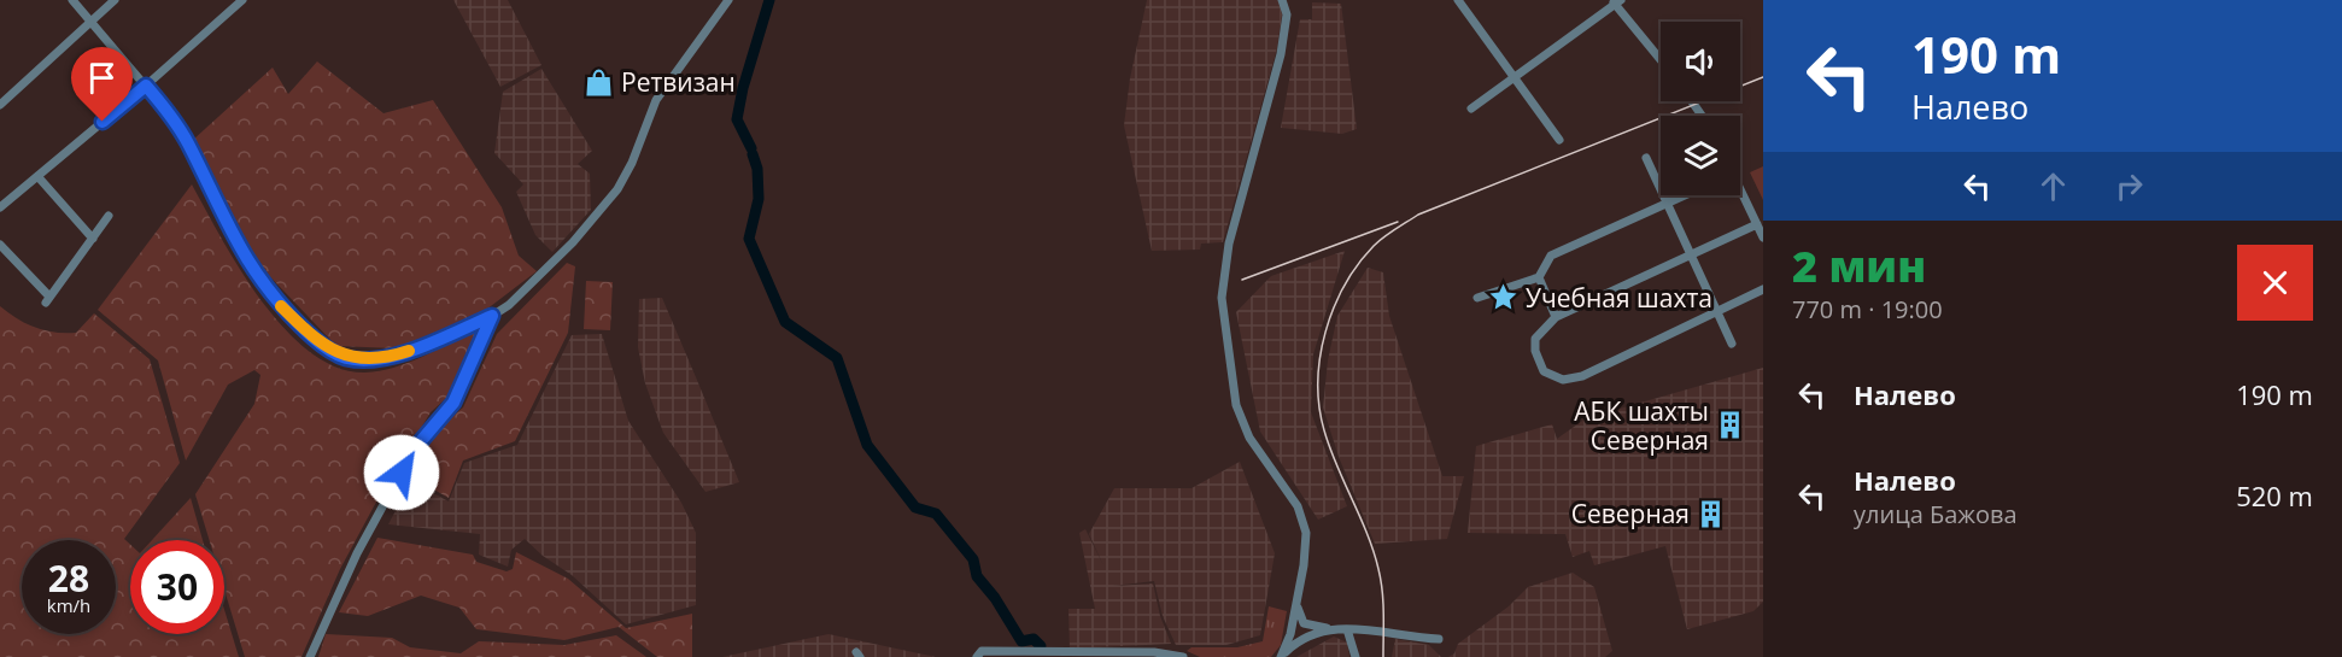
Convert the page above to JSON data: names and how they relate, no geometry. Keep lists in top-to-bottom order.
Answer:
{
  "places": {
    "shop": ["Ретвизан"],
    "place": ["Учебная шахта"],
    "building": ["АБК шахты Северная", "Северная"]
  },
  "page": {
    "turn": ["190 m", "Налево"],
    "heading": ["2 мин", "770 m · 19:00"],
    "list": [
      {
        "name": "Налево",
        "value": "190 m"
      },
      {
        "name": "Налево",
        "note": "улица Бажова",
        "value": "520 m"
      }
    ],
    "speed": "28 km/h",
    "limit": "30"
  }
}
